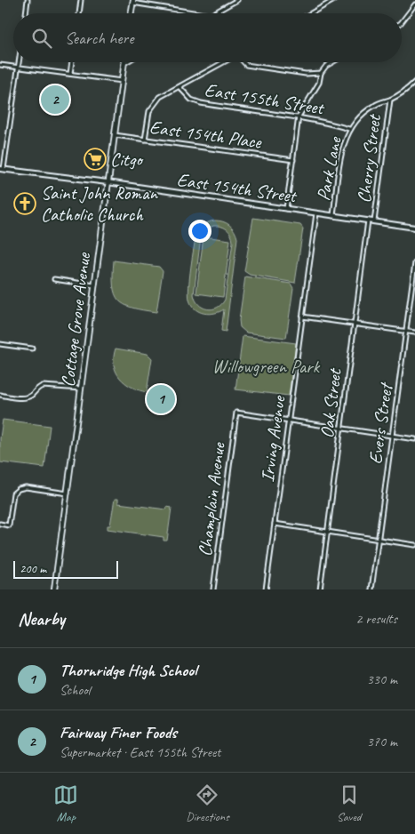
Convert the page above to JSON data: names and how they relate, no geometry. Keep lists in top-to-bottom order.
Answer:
{
  "streets": {
    "main road": ["Cottage Grove Avenue"],
    "street": [
      "East 155th Street",
      "East 154th Place",
      "Cherry Street",
      "Park Lane",
      "East 154th Street",
      "Oak Street",
      "Evers Street",
      "Irving Avenue",
      "Champlain Avenue"
    ]
  },
  "crossings": [
    ["East 155th Street", "Park Lane"],
    ["East 154th Place", "Cottage Grove Avenue"],
    ["Cherry Street", "Park Lane"],
    ["Cherry Street", "East 154th Street"],
    ["Park Lane", "East 154th Street"],
    ["East 154th Street", "Cottage Grove Avenue"],
    ["East 154th Street", "Oak Street"],
    ["East 154th Street", "Irving Avenue"],
    ["Irving Avenue", "Champlain Avenue"]
  ],
  "parks": ["Willowgreen Park"],
  "places": {
    "supermarket": ["Citgo"],
    "church": ["Saint John Roman Catholic Church"]
  },
  "scale_bar": "200 m",
  "page": {
    "search": "Search here",
    "pins": ["2", "1"],
    "scale": "200 m",
    "heading": ["Nearby", "2 results"],
    "list": [
      {
        "mark": "1",
        "name": "Thornridge High School",
        "note": "School",
        "value": "330 m"
      },
      {
        "mark": "2",
        "name": "Fairway Finer Foods",
        "note": "Supermarket · East 155th Street",
        "value": "370 m"
      }
    ],
    "nav": ["Map", "Directions", "Saved"]
  }
}
